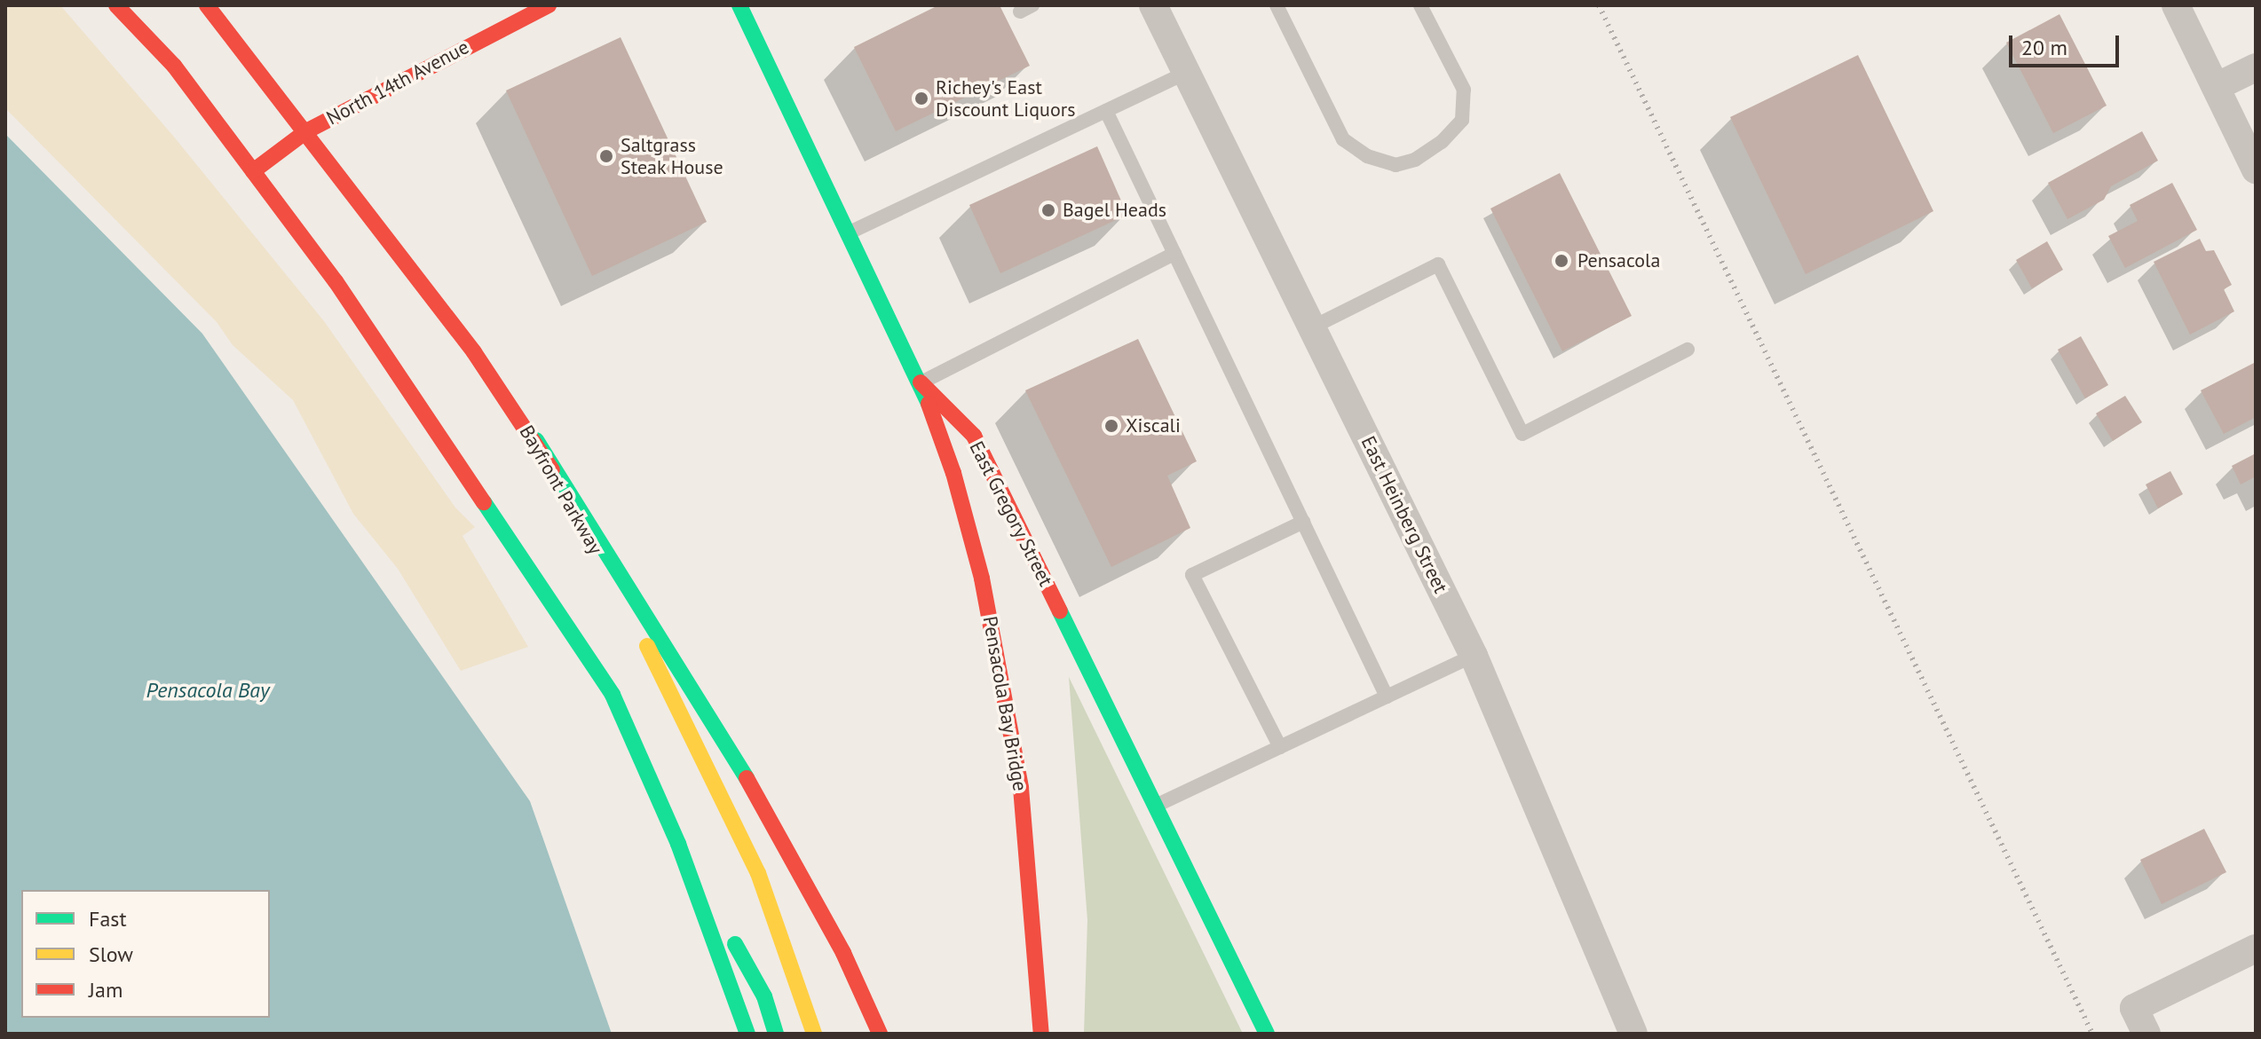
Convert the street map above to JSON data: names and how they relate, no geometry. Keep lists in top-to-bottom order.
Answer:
{
  "streets": {
    "main road": [
      "North 14th Avenue",
      "Bayfront Parkway",
      "East Gregory Street",
      "Pensacola Bay Bridge"
    ],
    "street": ["East Heinberg Street"]
  },
  "crossings": [
    ["North 14th Avenue", "Bayfront Parkway"],
    ["East Gregory Street", "Pensacola Bay Bridge"]
  ],
  "water": ["Pensacola Bay"],
  "places": [
    "Richey's East Discount Liquors",
    "Saltgrass Steak House",
    "Bagel Heads",
    "Pensacola",
    "Xiscali"
  ],
  "legend": ["Fast", "Slow", "Jam"],
  "scale_bar": "20 m"
}
